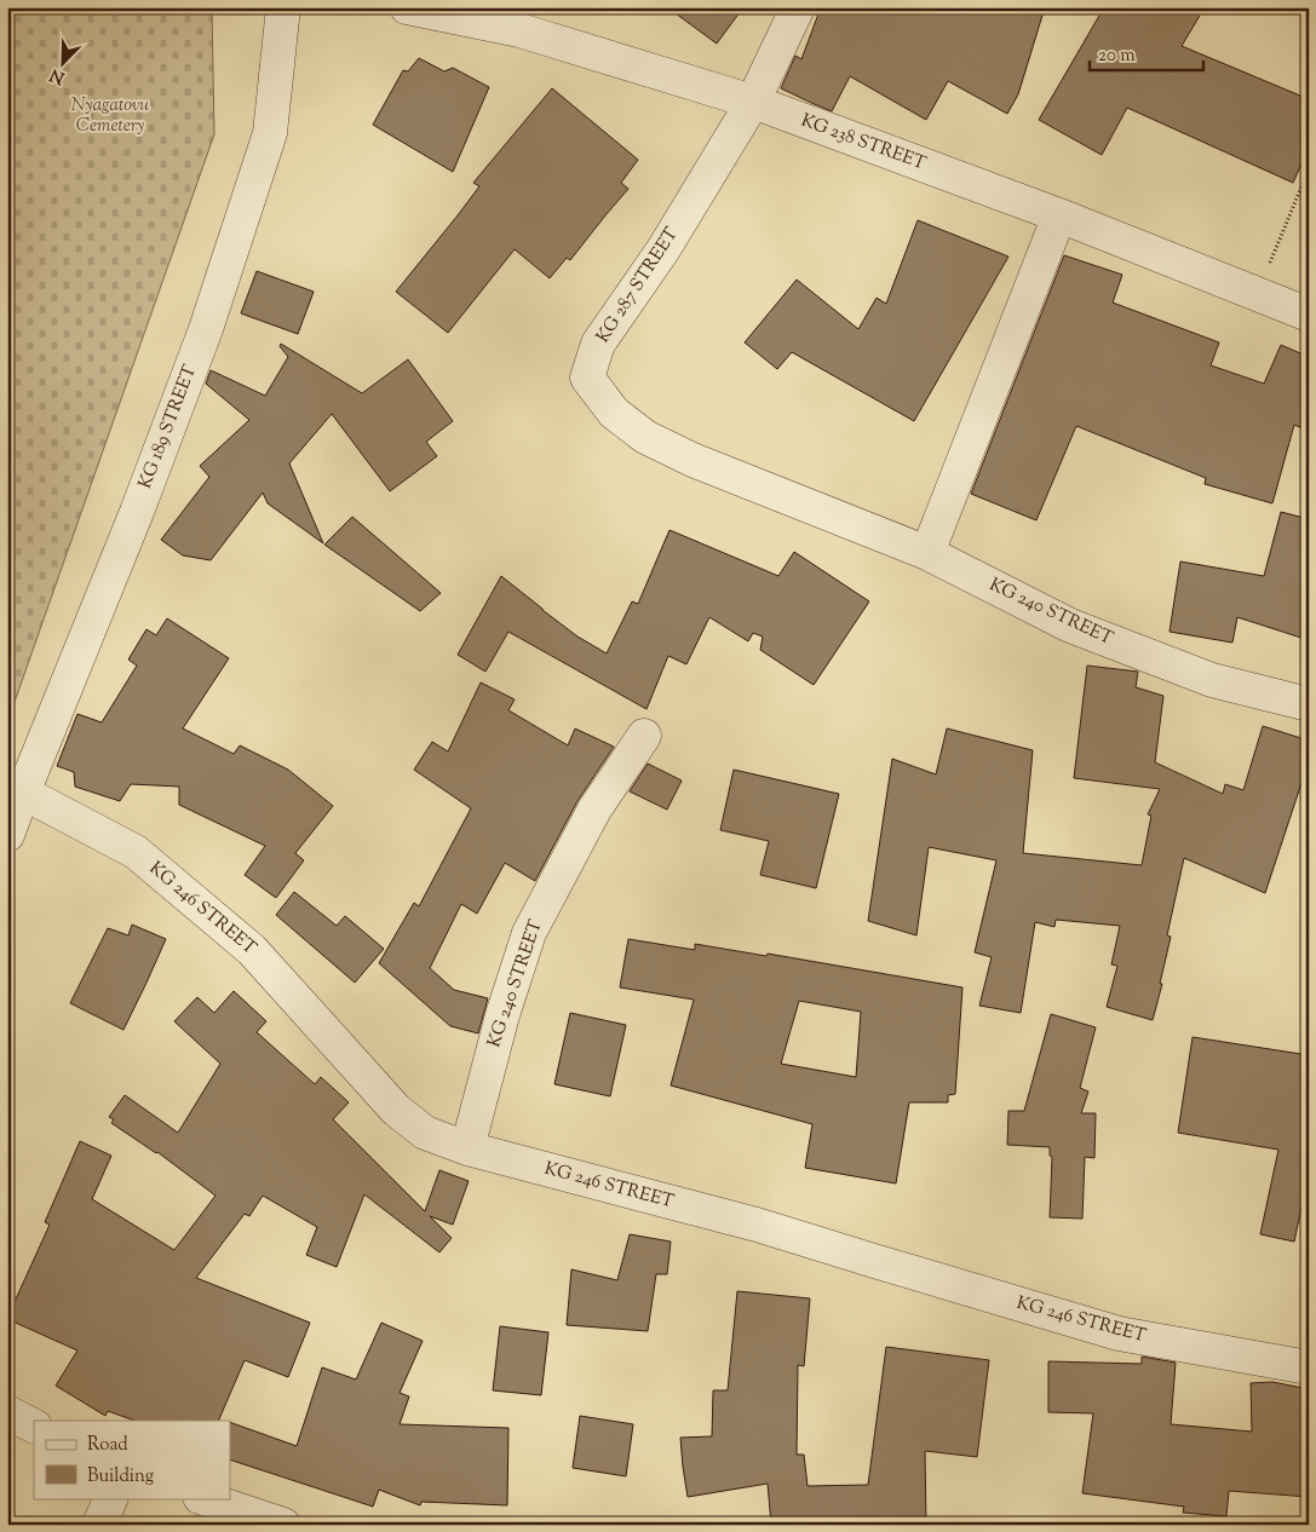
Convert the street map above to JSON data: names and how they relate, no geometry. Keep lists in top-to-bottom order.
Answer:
{
  "streets": {
    "street": [
      "KG 238 STREET",
      "KG 287 STREET",
      "KG 189 STREET",
      "KG 240 STREET",
      "KG 246 STREET"
    ]
  },
  "crossings": [
    ["KG 238 STREET", "KG 287 STREET"],
    ["KG 287 STREET", "KG 240 STREET"],
    ["KG 189 STREET", "KG 246 STREET"],
    ["KG 240 STREET", "KG 246 STREET"]
  ],
  "parks": ["Nyagatovu Cemetery"],
  "legend": ["Road", "Building"],
  "scale_bar": "20 m",
  "north": "bottom left"
}
